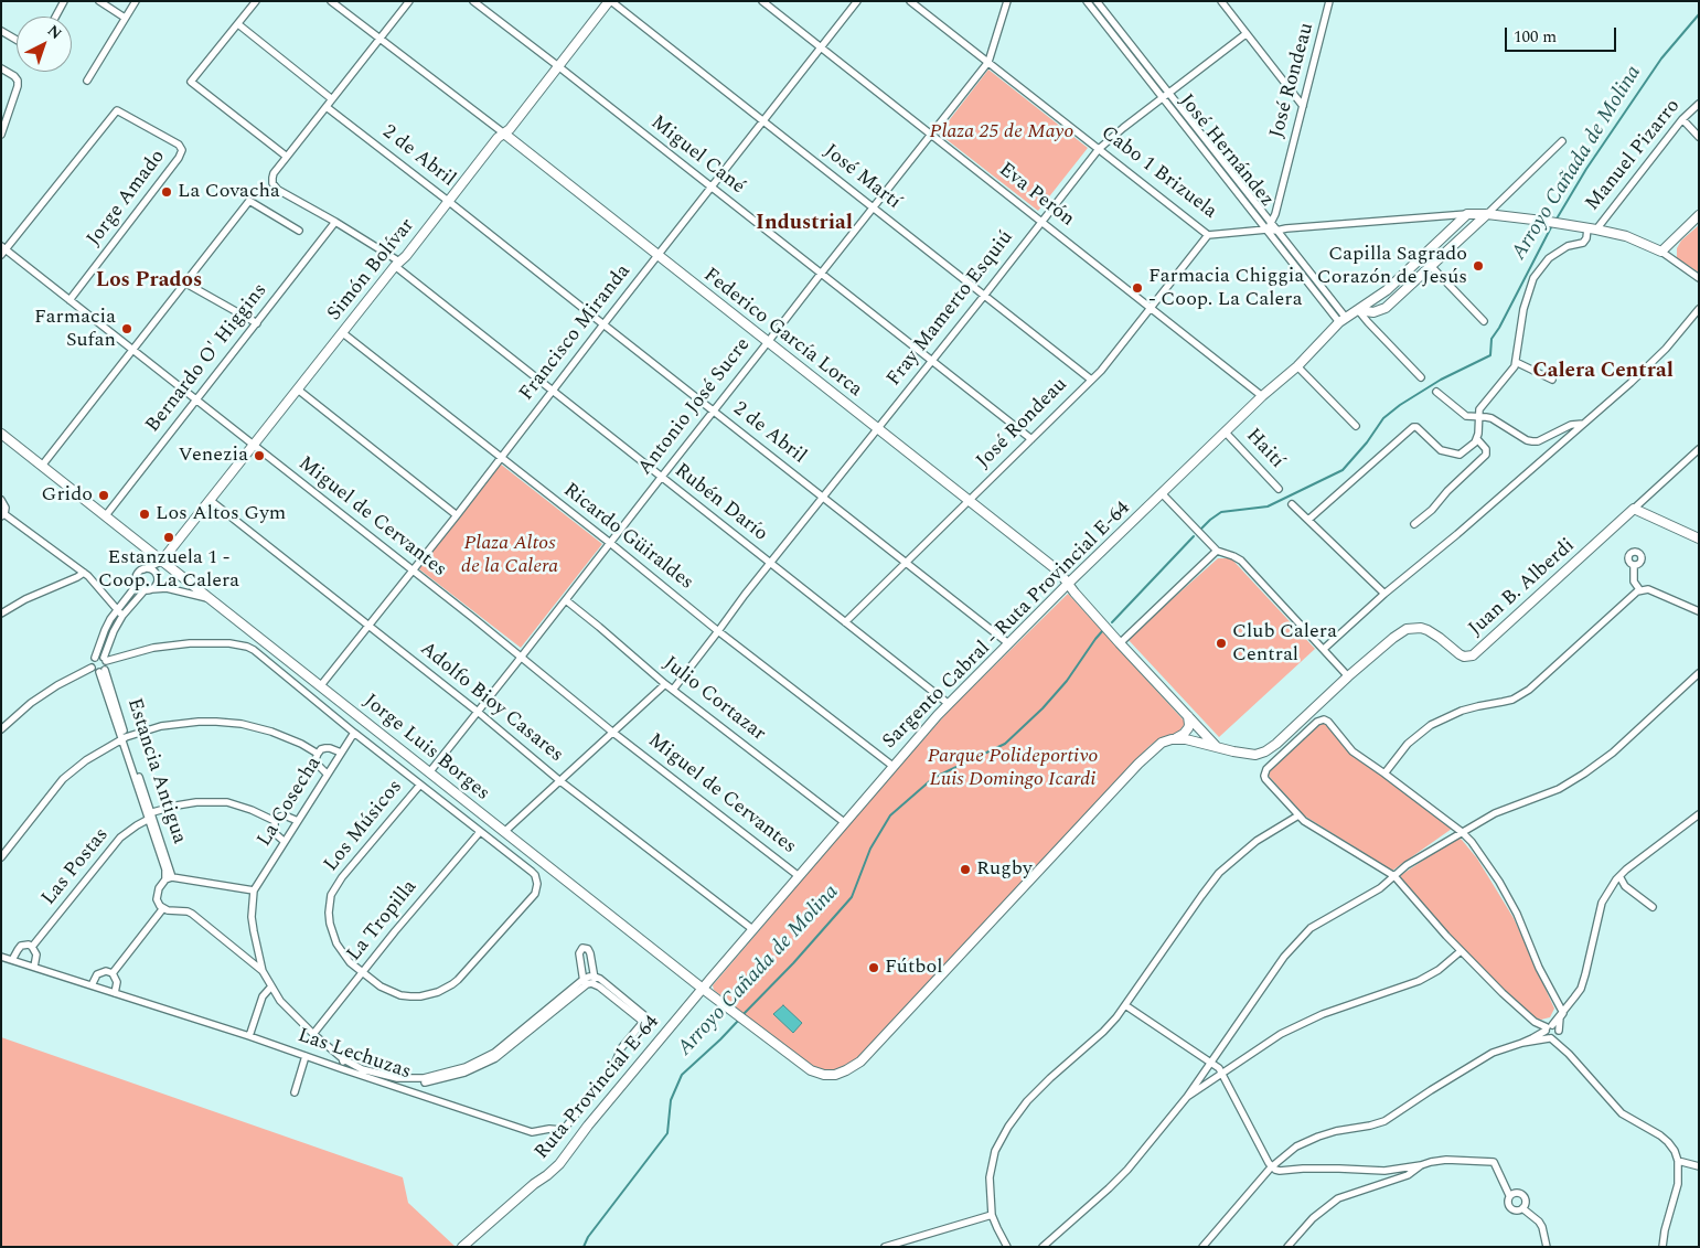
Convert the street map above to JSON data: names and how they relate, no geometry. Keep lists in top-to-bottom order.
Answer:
{
  "streets": {
    "street": [
      "José Rondeau",
      "José Hernández",
      "Miguel Cané",
      "Manuel Pizarro",
      "2 de Abril",
      "Cabo 1 Brizuela",
      "José Martí",
      "Eva Perón",
      "Jorge Amado",
      "Simón Bolívar",
      "Fray Mamerto Esquiú",
      "Francisco Miranda",
      "Federico García Lorca",
      "Bernardo O' Higgins",
      "Antonio José Sucre",
      "Haití",
      "Rubén Darío",
      "Miguel de Cervantes",
      "Ricardo Güiraldes",
      "Juan B. Alberdi",
      "Sargento Cabral - Ruta Provincial E-64",
      "Julio Cortazar",
      "Adolfo Bioy Casares",
      "Jorge Luis Borges",
      "Estancia Antigua",
      "La Cosecha",
      "Los Músicos",
      "Las Postas",
      "La Tropilla",
      "Las Lechuzas",
      "Ruta Provincial E-64"
    ]
  },
  "crossings": [
    ["José Rondeau", "José Hernández"],
    ["José Rondeau", "Miguel Cané"],
    ["José Rondeau", "2 de Abril"],
    ["José Rondeau", "Cabo 1 Brizuela"],
    ["José Rondeau", "José Martí"],
    ["José Rondeau", "Eva Perón"],
    ["José Rondeau", "Federico García Lorca"],
    ["José Rondeau", "Rubén Darío"],
    ["José Hernández", "Cabo 1 Brizuela"],
    ["José Hernández", "Fray Mamerto Esquiú"],
    ["José Hernández", "Sargento Cabral - Ruta Provincial E-64"],
    ["Miguel Cané", "Simón Bolívar"],
    ["Miguel Cané", "Fray Mamerto Esquiú"],
    ["Miguel Cané", "Francisco Miranda"],
    ["Miguel Cané", "Antonio José Sucre"],
    ["2 de Abril", "Simón Bolívar"],
    ["2 de Abril", "Fray Mamerto Esquiú"],
    ["2 de Abril", "Francisco Miranda"],
    ["2 de Abril", "Antonio José Sucre"],
    ["2 de Abril", "Sargento Cabral - Ruta Provincial E-64"],
    ["Cabo 1 Brizuela", "Fray Mamerto Esquiú"],
    ["Cabo 1 Brizuela", "Antonio José Sucre"],
    ["Cabo 1 Brizuela", "Sargento Cabral - Ruta Provincial E-64"],
    ["José Martí", "Simón Bolívar"],
    ["José Martí", "Fray Mamerto Esquiú"],
    ["José Martí", "Francisco Miranda"],
    ["José Martí", "Antonio José Sucre"],
    ["Eva Perón", "Fray Mamerto Esquiú"],
    ["Eva Perón", "Francisco Miranda"],
    ["Eva Perón", "Antonio José Sucre"],
    ["Eva Perón", "Sargento Cabral - Ruta Provincial E-64"],
    ["Jorge Amado", "Miguel de Cervantes"],
    ["Simón Bolívar", "Federico García Lorca"],
    ["Simón Bolívar", "Rubén Darío"],
    ["Simón Bolívar", "Miguel de Cervantes"],
    ["Simón Bolívar", "Ricardo Güiraldes"],
    ["Simón Bolívar", "Adolfo Bioy Casares"],
    ["Simón Bolívar", "Jorge Luis Borges"],
    ["Fray Mamerto Esquiú", "Federico García Lorca"],
    ["Fray Mamerto Esquiú", "Rubén Darío"],
    ["Fray Mamerto Esquiú", "Ricardo Güiraldes"],
    ["Fray Mamerto Esquiú", "Julio Cortazar"],
    ["Francisco Miranda", "Federico García Lorca"],
    ["Francisco Miranda", "Rubén Darío"],
    ["Francisco Miranda", "Miguel de Cervantes"],
    ["Francisco Miranda", "Ricardo Güiraldes"],
    ["Francisco Miranda", "Adolfo Bioy Casares"],
    ["Francisco Miranda", "Jorge Luis Borges"],
    ["Federico García Lorca", "Antonio José Sucre"],
    ["Federico García Lorca", "Juan B. Alberdi"],
    ["Federico García Lorca", "Sargento Cabral - Ruta Provincial E-64"],
    ["Bernardo O' Higgins", "Rubén Darío"],
    ["Bernardo O' Higgins", "Miguel de Cervantes"],
    ["Bernardo O' Higgins", "Jorge Luis Borges"],
    ["Antonio José Sucre", "Rubén Darío"],
    ["Antonio José Sucre", "Miguel de Cervantes"],
    ["Antonio José Sucre", "Ricardo Güiraldes"],
    ["Antonio José Sucre", "Julio Cortazar"],
    ["Antonio José Sucre", "Adolfo Bioy Casares"],
    ["Antonio José Sucre", "Jorge Luis Borges"],
    ["Haití", "Sargento Cabral - Ruta Provincial E-64"],
    ["Rubén Darío", "Sargento Cabral - Ruta Provincial E-64"],
    ["Miguel de Cervantes", "Sargento Cabral - Ruta Provincial E-64"],
    ["Ricardo Güiraldes", "Sargento Cabral - Ruta Provincial E-64"],
    ["Juan B. Alberdi", "Jorge Luis Borges"],
    ["Sargento Cabral - Ruta Provincial E-64", "Julio Cortazar"],
    ["Sargento Cabral - Ruta Provincial E-64", "Adolfo Bioy Casares"],
    ["Sargento Cabral - Ruta Provincial E-64", "Jorge Luis Borges"],
    ["Sargento Cabral - Ruta Provincial E-64", "Ruta Provincial E-64"],
    ["Jorge Luis Borges", "Ruta Provincial E-64"],
    ["Estancia Antigua", "Las Postas"],
    ["La Cosecha", "Las Postas"],
    ["Los Músicos", "La Tropilla"],
    ["Las Postas", "Las Lechuzas"]
  ],
  "districts": ["Industrial", "Los Prados", "Calera Central"],
  "water": ["Arroyo Cañada de Molina"],
  "parks": ["Plaza 25 de Mayo", "Plaza Altos de la Calera", "Parque Polideportivo Luis Domingo Icardi"],
  "places": [
    "La Covacha",
    "Capilla Sagrado Corazón de Jesús",
    "Farmacia Chiggia - Coop. La Calera",
    "Farmacia Sufan",
    "Venezia",
    "Grido",
    "Los Altos Gym",
    "Estanzuela 1 - Coop. La Calera",
    "Club Calera Central",
    "Rugby",
    "Fútbol"
  ],
  "scale_bar": "100 m",
  "north": "top right"
}
